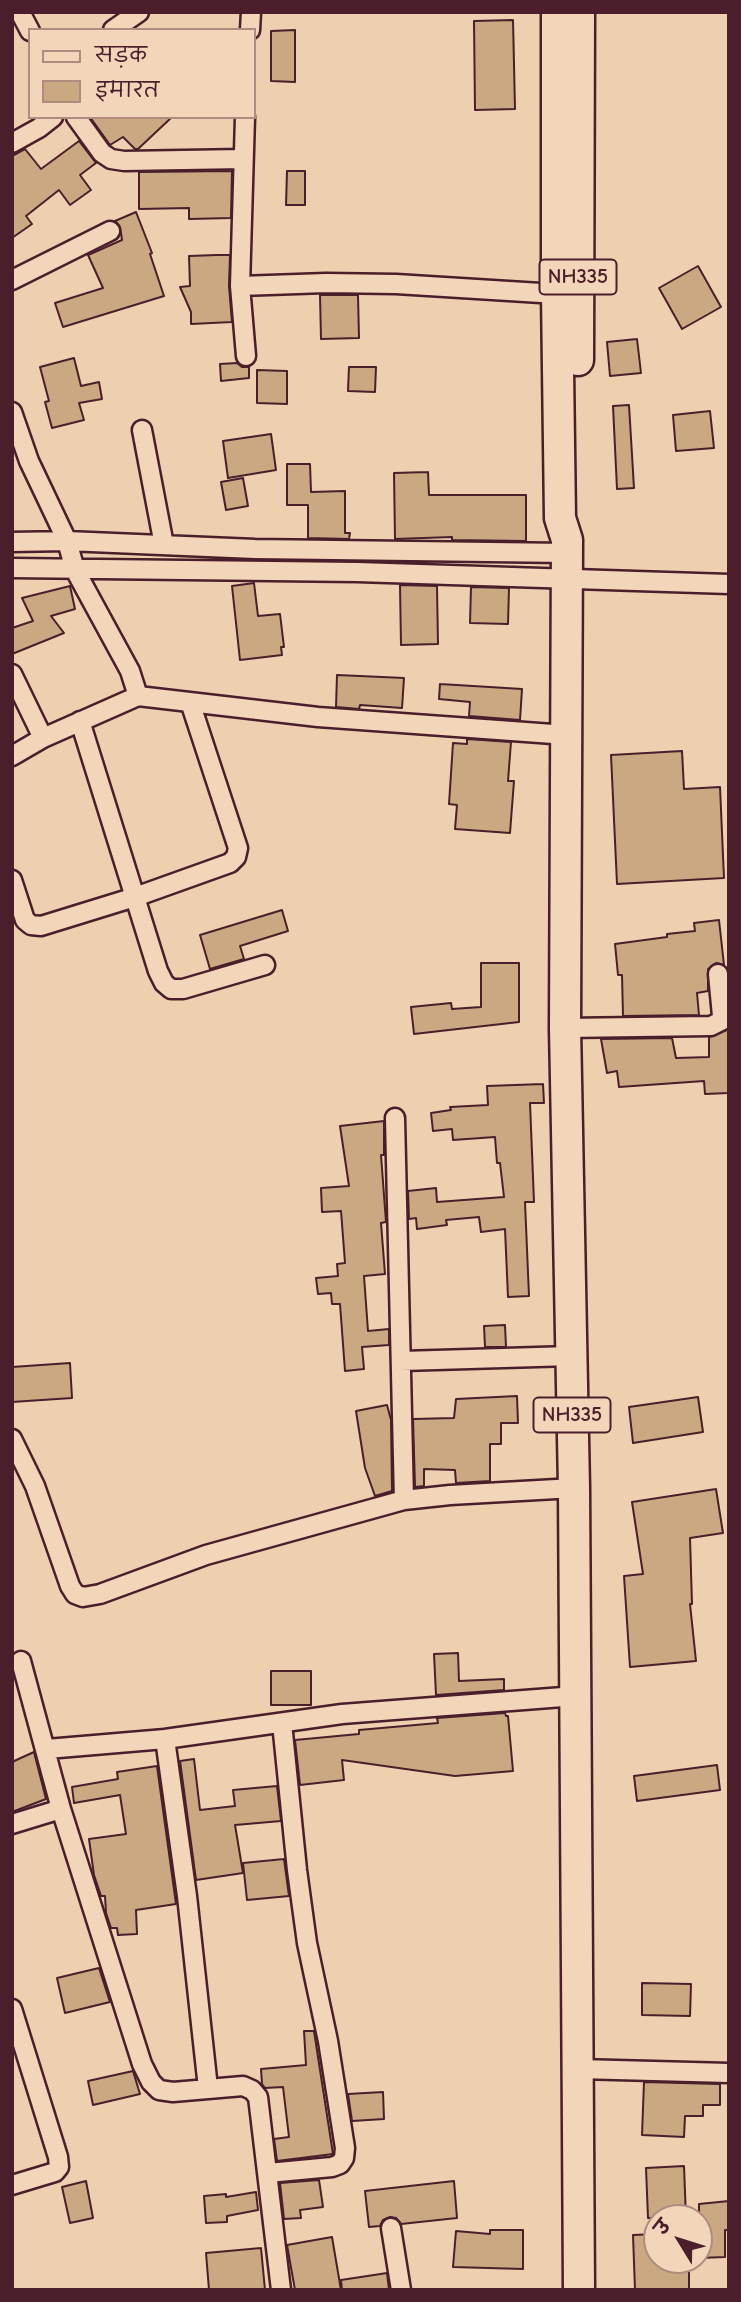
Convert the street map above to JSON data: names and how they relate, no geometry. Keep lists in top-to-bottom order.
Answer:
{
  "streets": {
    "highway": ["NH335"]
  },
  "legend": ["सड़क", "इमारत"],
  "north": "top left"
}
